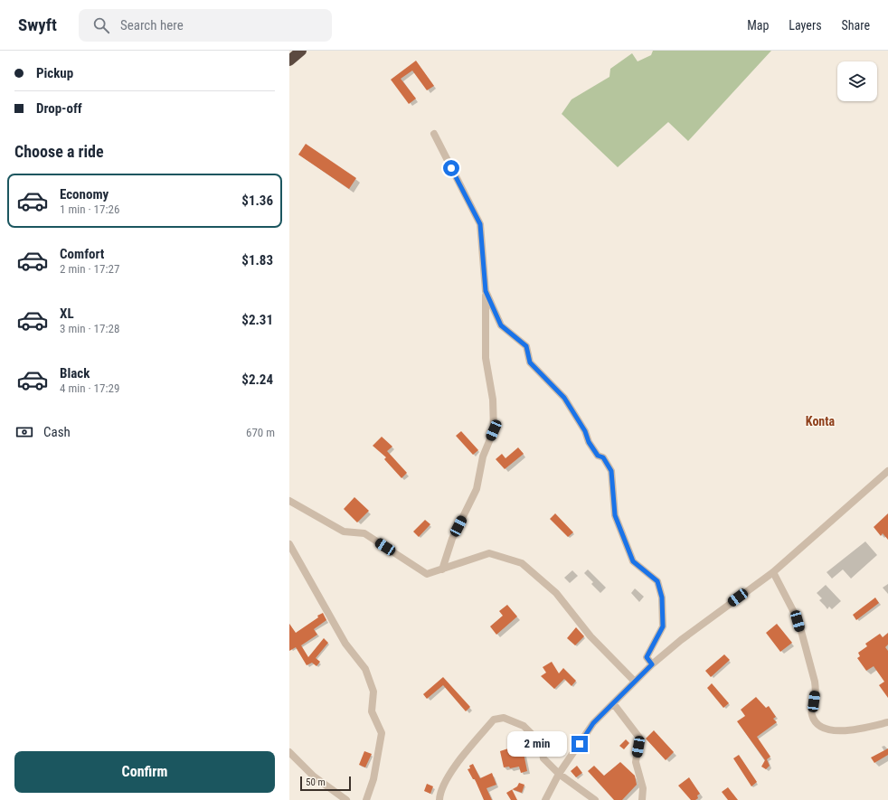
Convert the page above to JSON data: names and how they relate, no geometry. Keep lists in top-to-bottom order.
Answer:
{
  "districts": ["Konta"],
  "scale_bar": "50 m",
  "page": {
    "header": "Swyft",
    "search": "Search here",
    "nav": ["Map", "Layers", "Share"],
    "banner": ["Pickup", "Drop-off"],
    "heading": "Choose a ride",
    "list": [
      {
        "name": "Economy",
        "note": "1 min · 17:26",
        "value": "$1.36"
      },
      {
        "name": "Comfort",
        "note": "2 min · 17:27",
        "value": "$1.83"
      },
      {
        "name": "XL",
        "note": "3 min · 17:28",
        "value": "$2.31"
      },
      {
        "name": "Black",
        "note": "4 min · 17:29",
        "value": "$2.24"
      }
    ],
    "pay": ["Cash", "670 m"],
    "bubble": "2 min",
    "buttons": "Confirm",
    "scale": "50 m"
  }
}
